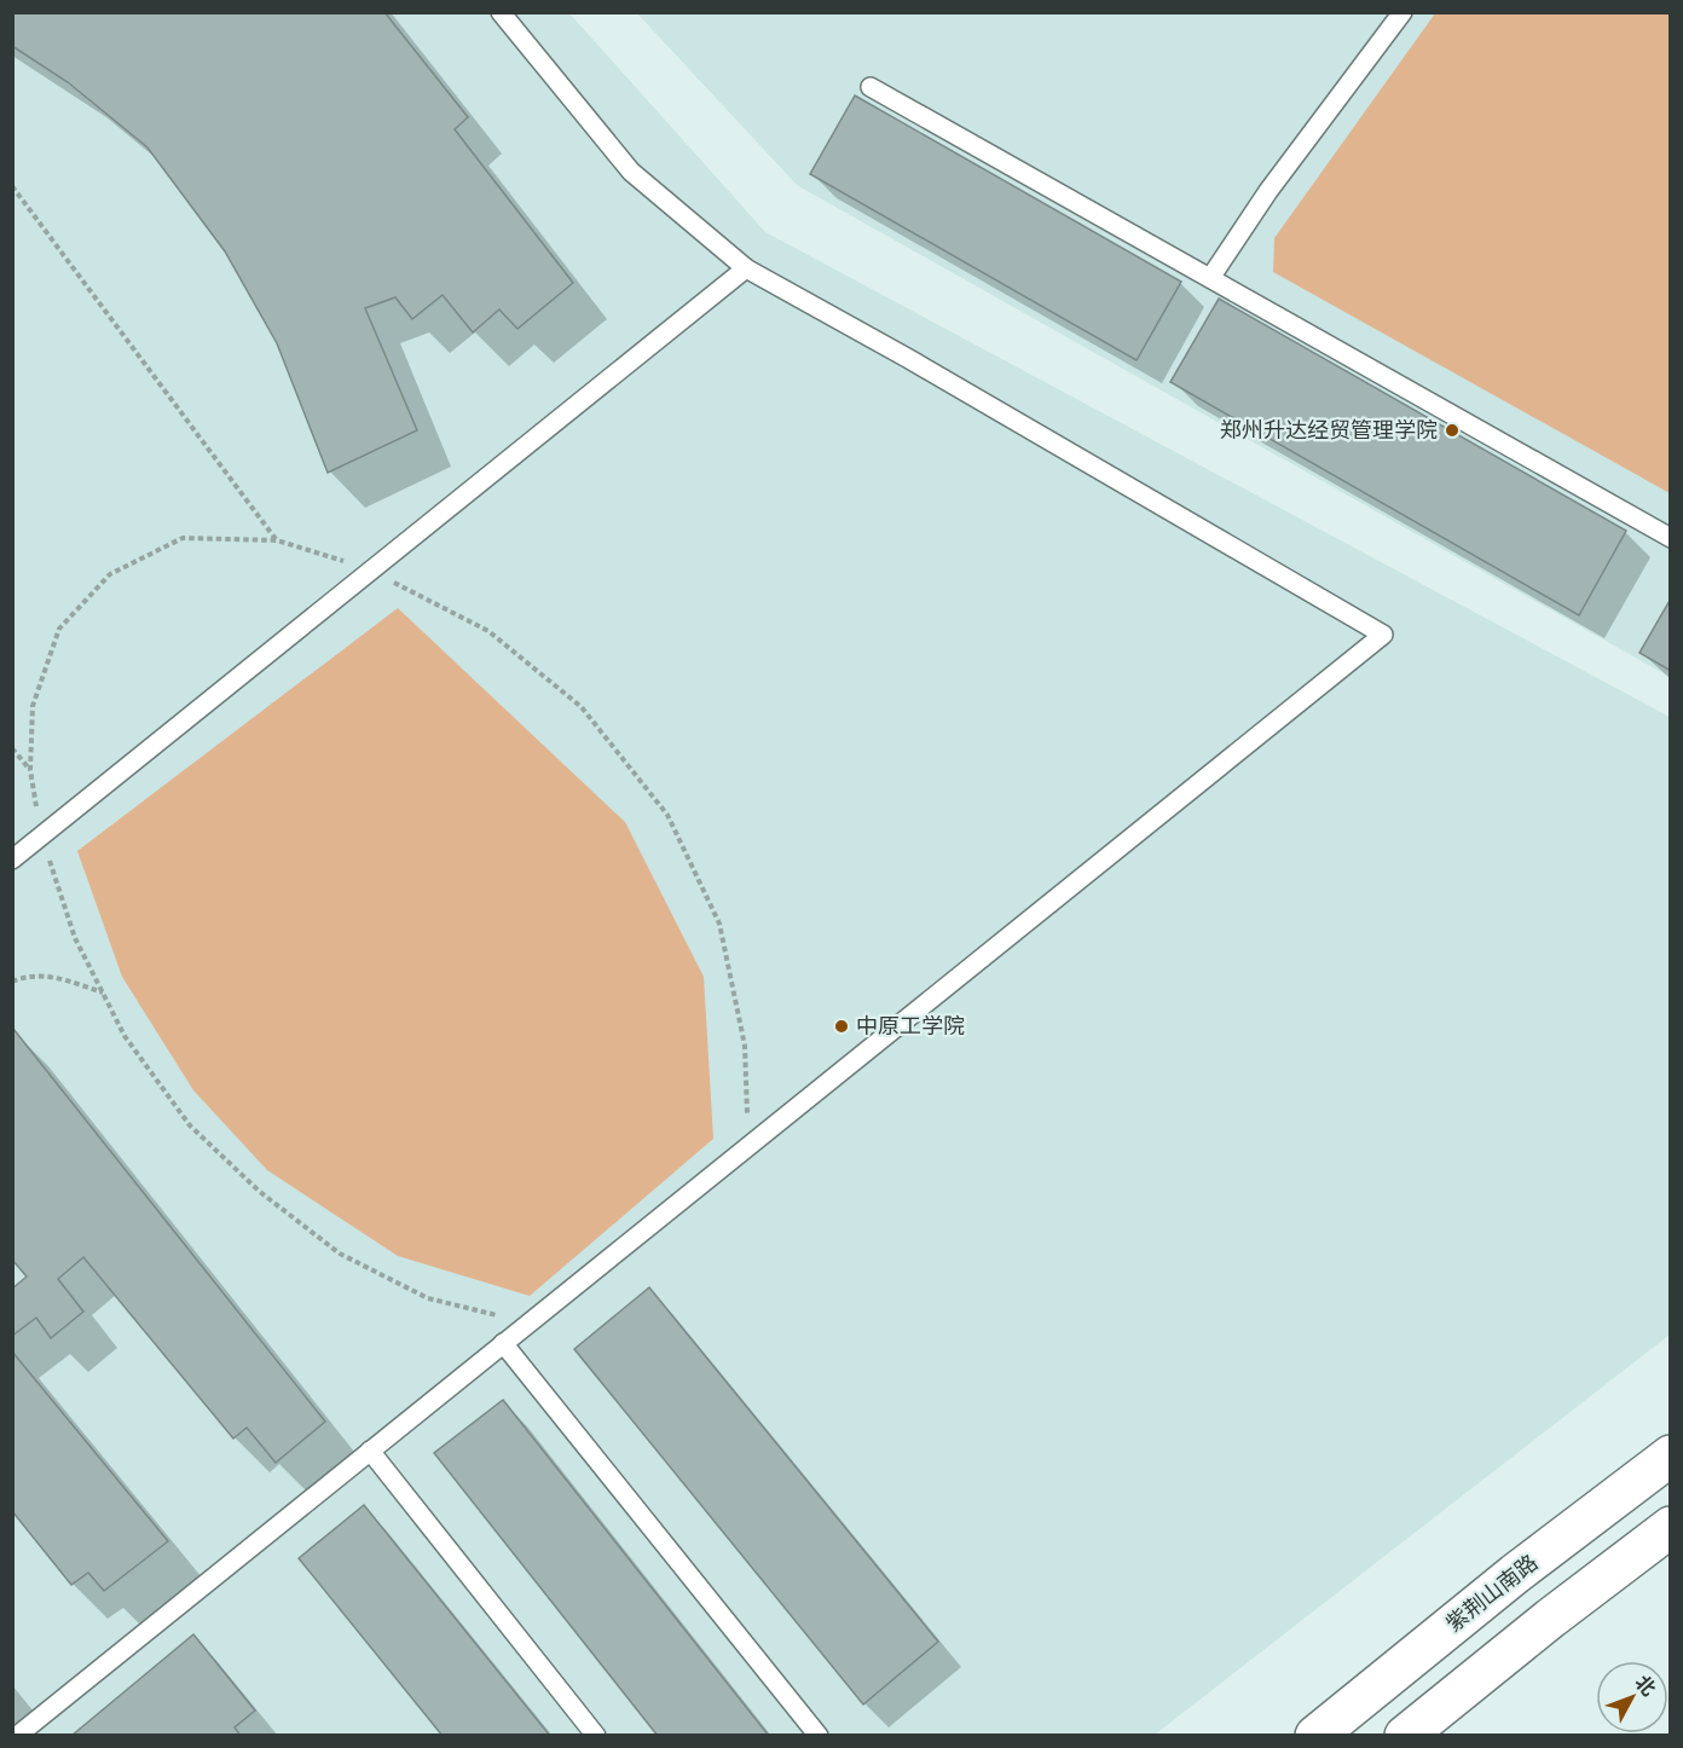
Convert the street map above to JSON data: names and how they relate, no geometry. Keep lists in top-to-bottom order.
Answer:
{
  "streets": {
    "main road": ["紫荆山南路"]
  },
  "places": ["郑州升达经贸管理学院", "中原工学院"],
  "north": "top right"
}
